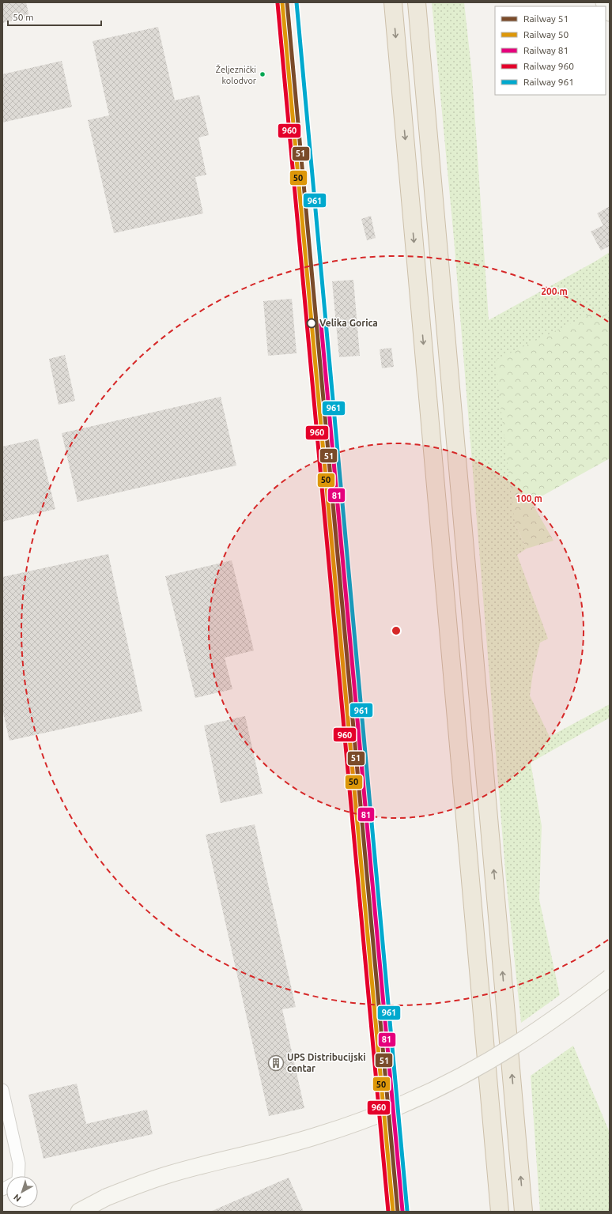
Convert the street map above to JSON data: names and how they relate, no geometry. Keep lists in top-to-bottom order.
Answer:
{
  "places": {
    "other": ["Željeznički kolodvor", "Velika Gorica"],
    "building": ["UPS Distribucijski centar"]
  },
  "lines": [
    "rail line 51",
    "rail line 961",
    "rail line 50",
    "rail line 960",
    "rail line 81"
  ],
  "legend": [
    "Railway 51",
    "Railway 50",
    "Railway 81",
    "Railway 960",
    "Railway 961"
  ],
  "scale_bar": "50 m",
  "north": "bottom left",
  "rings": ["200 m", "100 m"]
}
